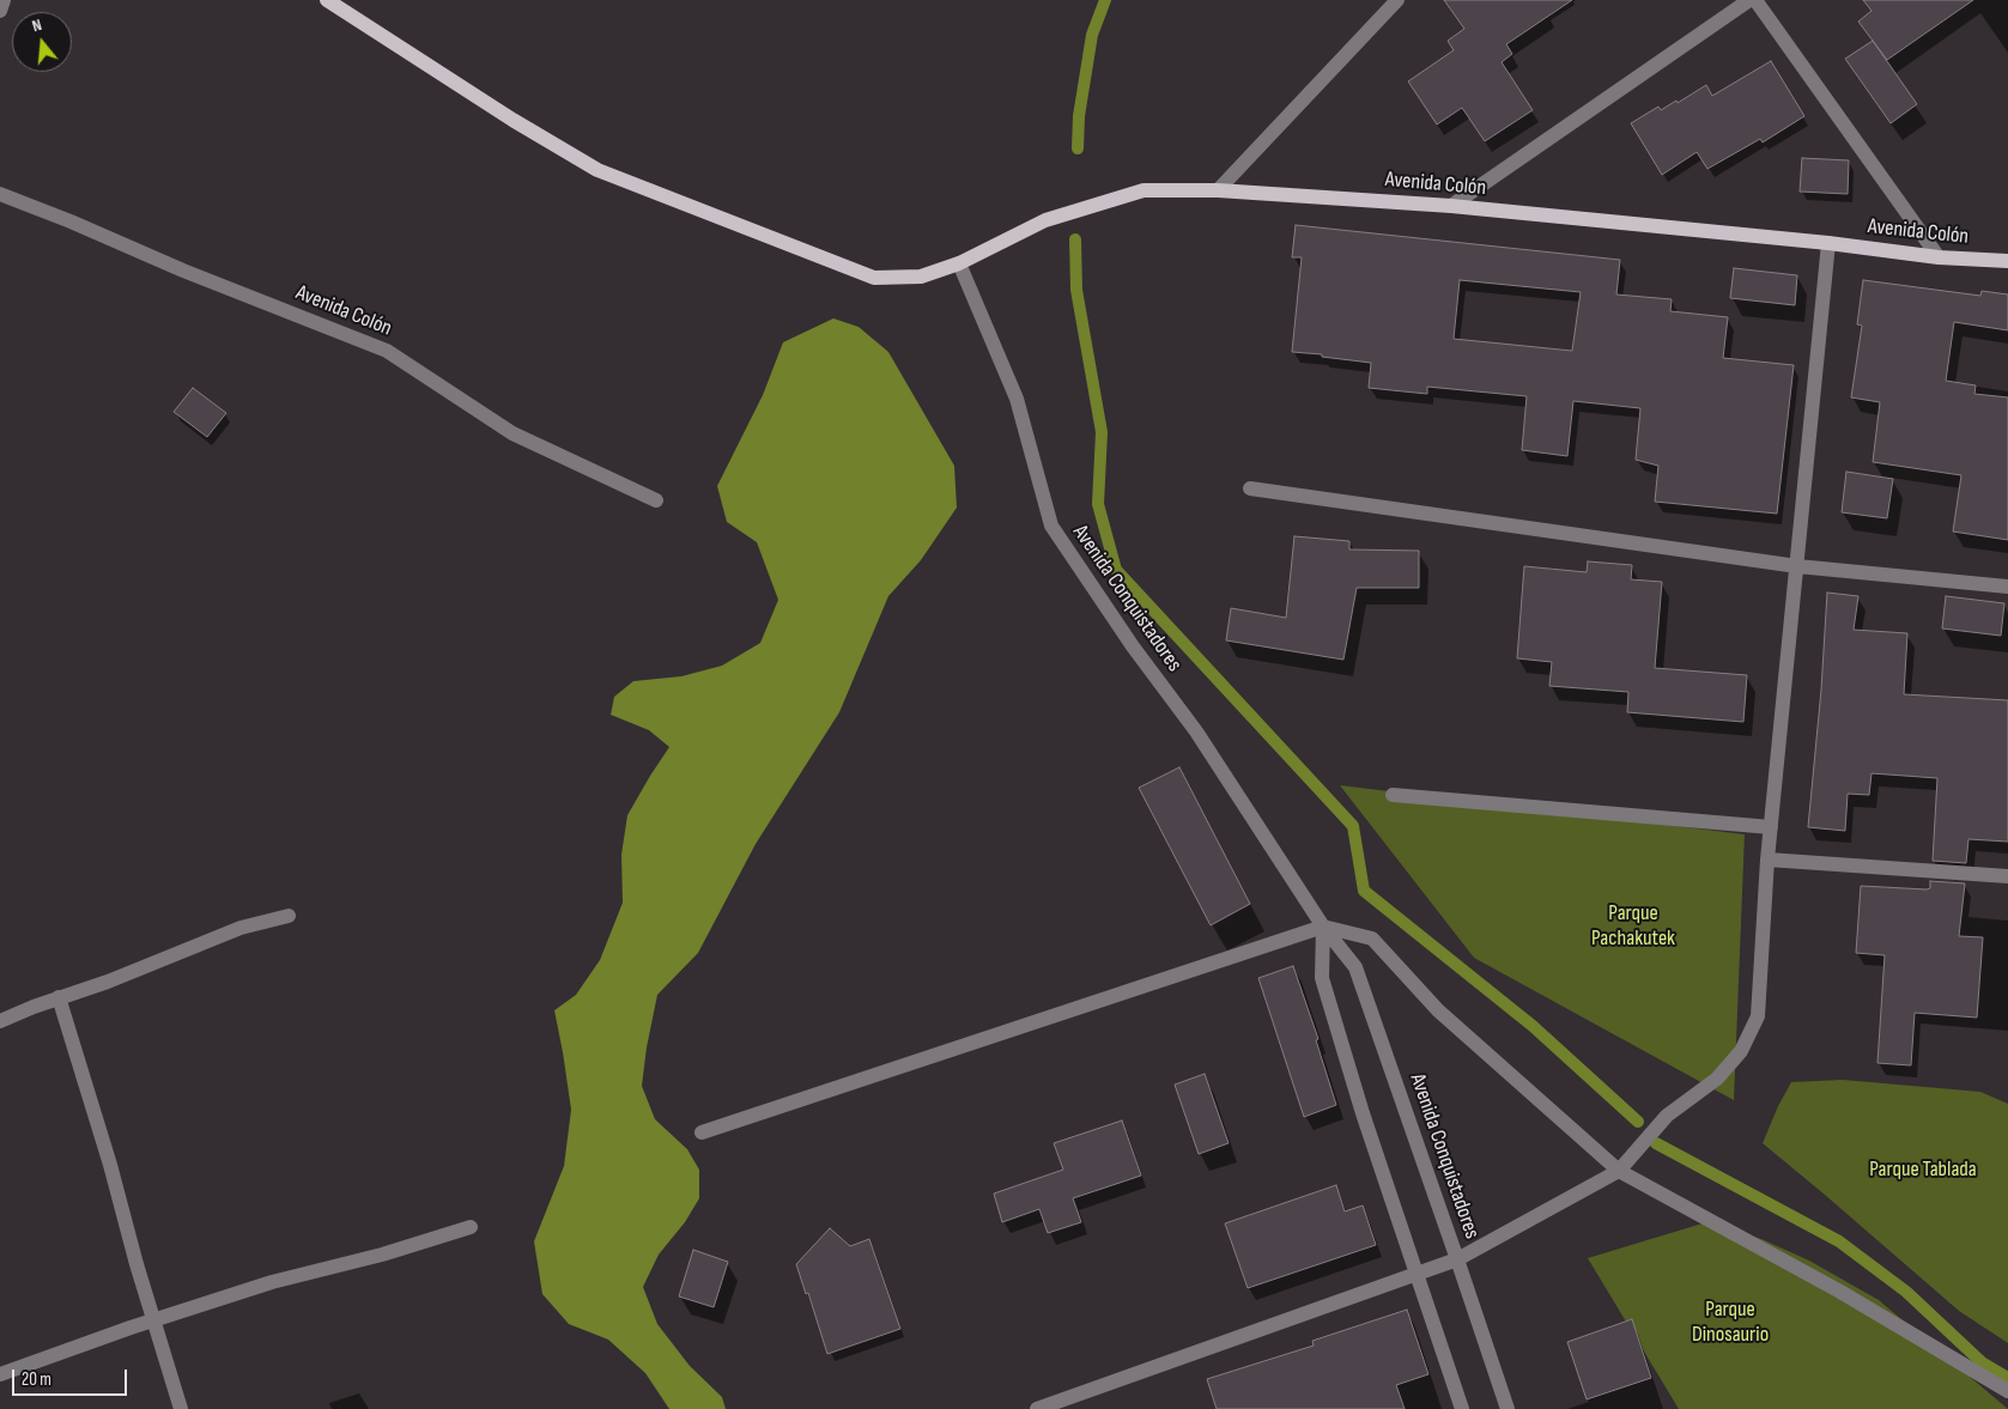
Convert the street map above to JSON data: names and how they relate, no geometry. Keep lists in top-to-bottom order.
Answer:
{
  "streets": {
    "main road": ["Avenida Colón"],
    "street": ["Avenida Conquistadores"]
  },
  "crossings": [
    ["Avenida Colón", "Avenida Conquistadores"]
  ],
  "parks": ["Parque Pachakutek", "Parque Tablada", "Parque Dinosaurio"],
  "scale_bar": "20 m",
  "north": "top"
}
